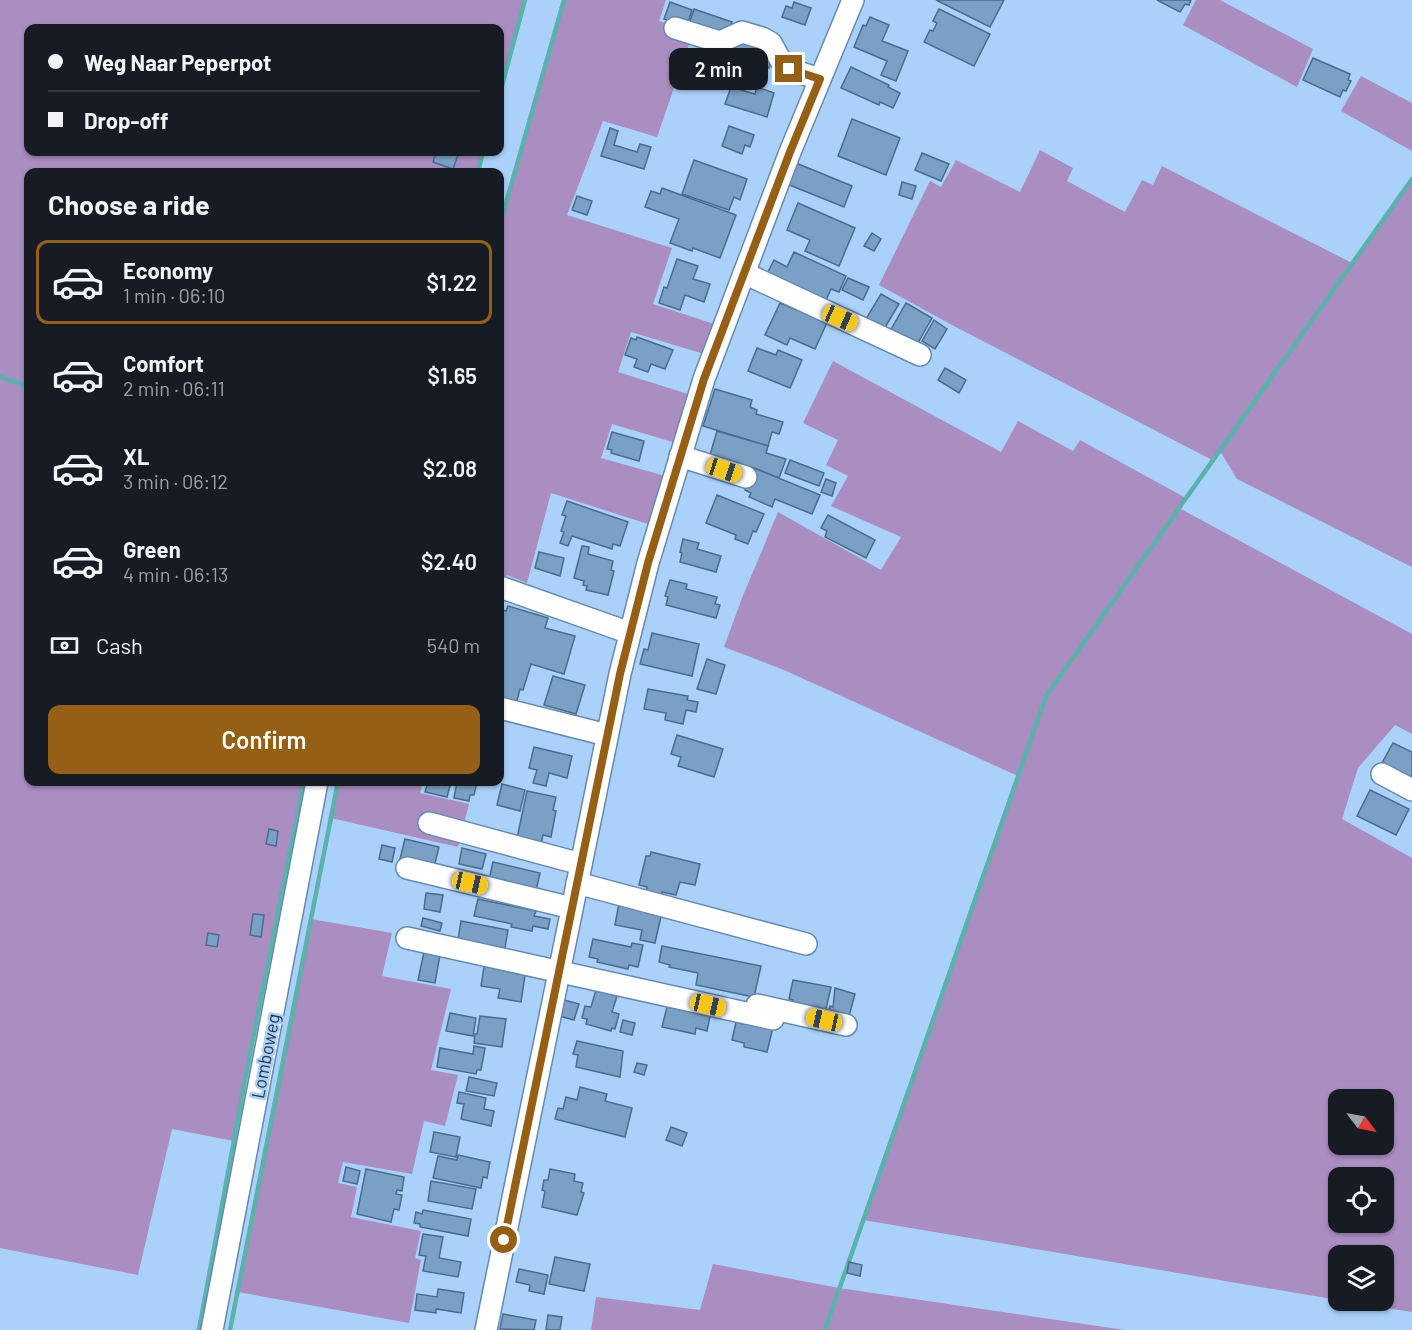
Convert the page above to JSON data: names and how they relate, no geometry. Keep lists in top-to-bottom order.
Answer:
{
  "streets": {
    "street": ["Lomboweg"]
  },
  "north": "bottom right",
  "page": {
    "banner": ["Weg Naar Peperpot", "Drop-off"],
    "bubble": "2 min",
    "heading": "Choose a ride",
    "list": [
      {
        "name": "Economy",
        "note": "1 min · 06:10",
        "value": "$1.22"
      },
      {
        "name": "Comfort",
        "note": "2 min · 06:11",
        "value": "$1.65"
      },
      {
        "name": "XL",
        "note": "3 min · 06:12",
        "value": "$2.08"
      },
      {
        "name": "Green",
        "note": "4 min · 06:13",
        "value": "$2.40"
      }
    ],
    "pay": ["Cash", "540 m"],
    "buttons": "Confirm"
  }
}
